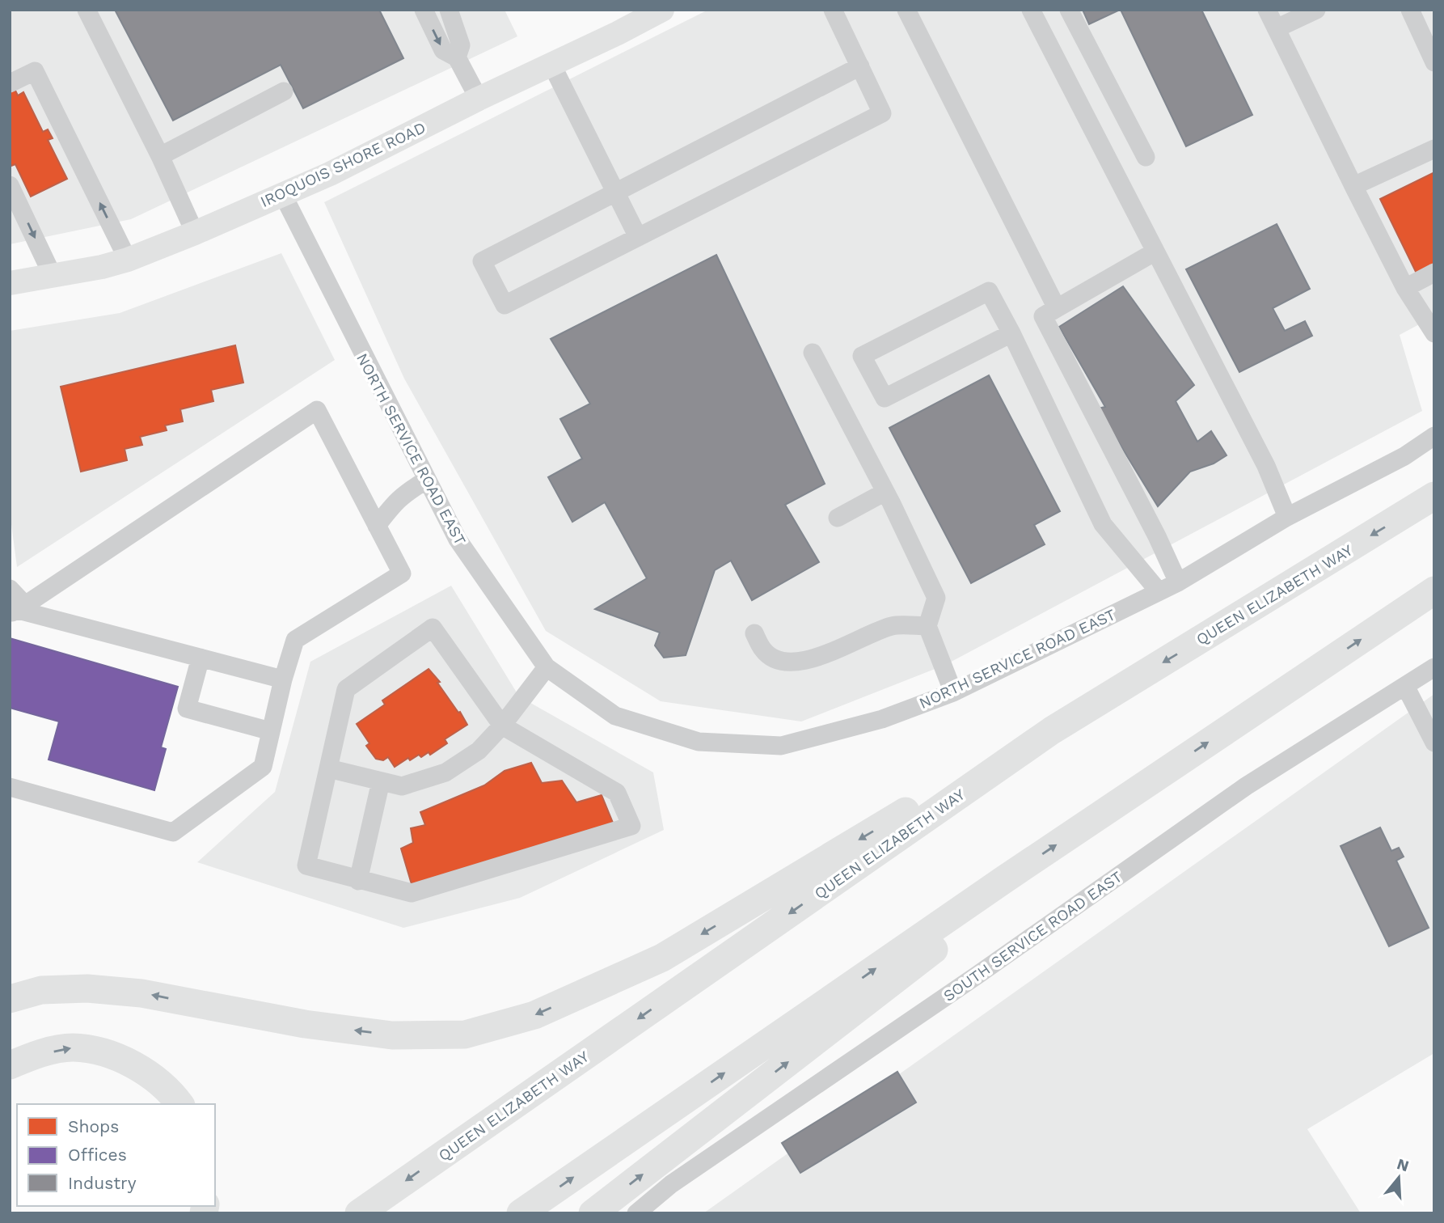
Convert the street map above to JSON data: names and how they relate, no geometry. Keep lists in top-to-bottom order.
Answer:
{
  "streets": {
    "highway": ["QUEEN ELIZABETH WAY"],
    "main road": ["IROQUOIS SHORE ROAD"],
    "street": ["NORTH SERVICE ROAD EAST", "SOUTH SERVICE ROAD EAST"]
  },
  "crossings": [
    ["IROQUOIS SHORE ROAD", "NORTH SERVICE ROAD EAST"]
  ],
  "legend": ["Shops", "Offices", "Industry"],
  "north": "top"
}
